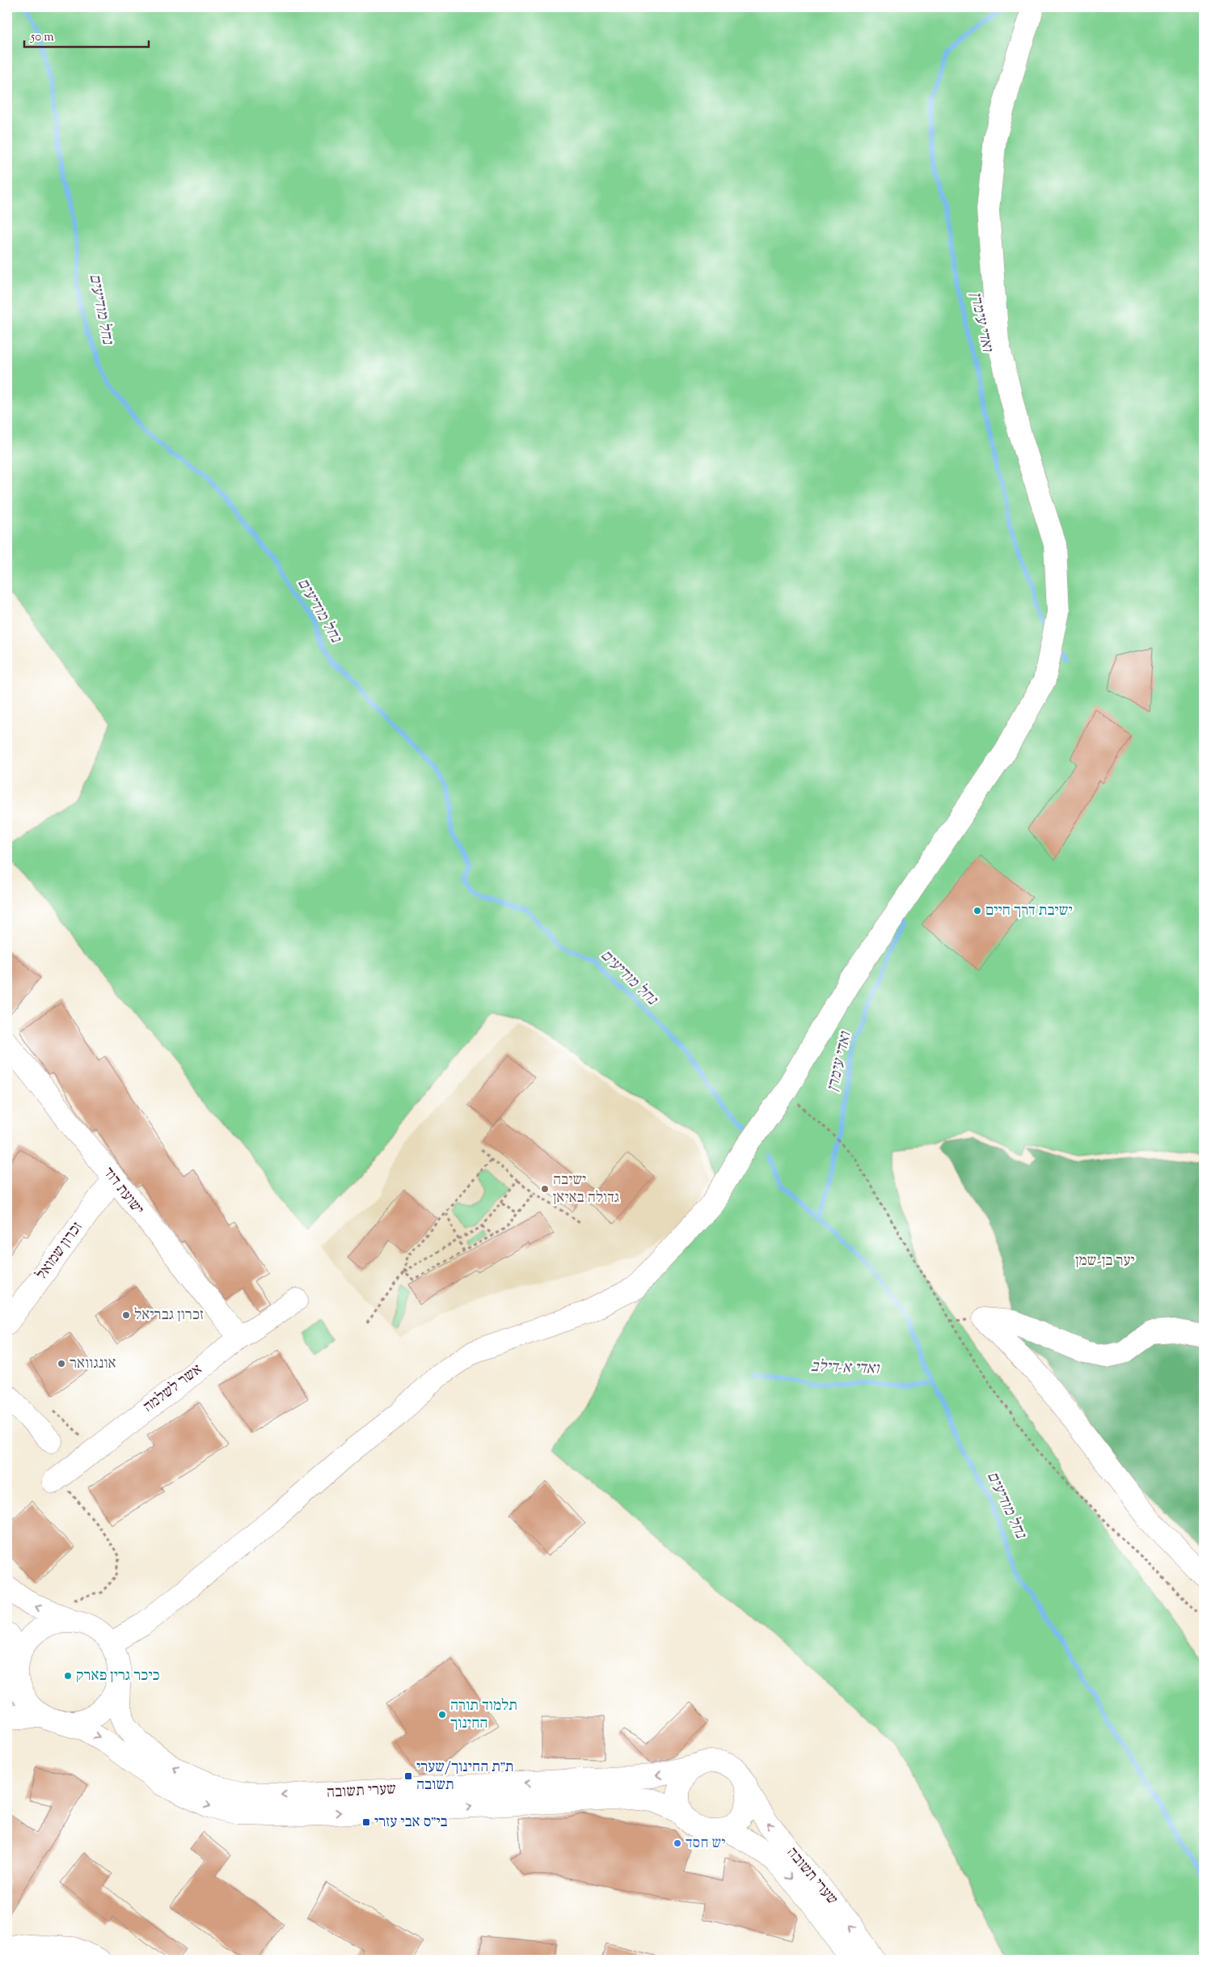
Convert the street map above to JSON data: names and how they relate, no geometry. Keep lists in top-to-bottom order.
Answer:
{
  "streets": {
    "street": [
      "ישועת דוד",
      "זכרון שמואל",
      "אשר לשלמה",
      "שערי תשובה"
    ]
  },
  "crossings": [
    ["ישועת דוד", "זכרון שמואל"],
    ["ישועת דוד", "אשר לשלמה"]
  ],
  "water": ["נחל מודיעים", "ואדי עימרן", "ואדי א-דילב"],
  "parks": ["יער בן-שמן"],
  "places": {
    "other": [
      "ישיבת דרך חיים",
      "ישיבה גדולה באיאן",
      "זכרון גבריאל",
      "אונגוואר",
      "כיכר גרין פארק",
      "תלמוד תורה החינוך",
      "יש חסד"
    ],
    "transit": ["ת״ת החינוך/שערי תשובה", "בי״ס אבי עזרי"]
  },
  "scale_bar": "50 m"
}
